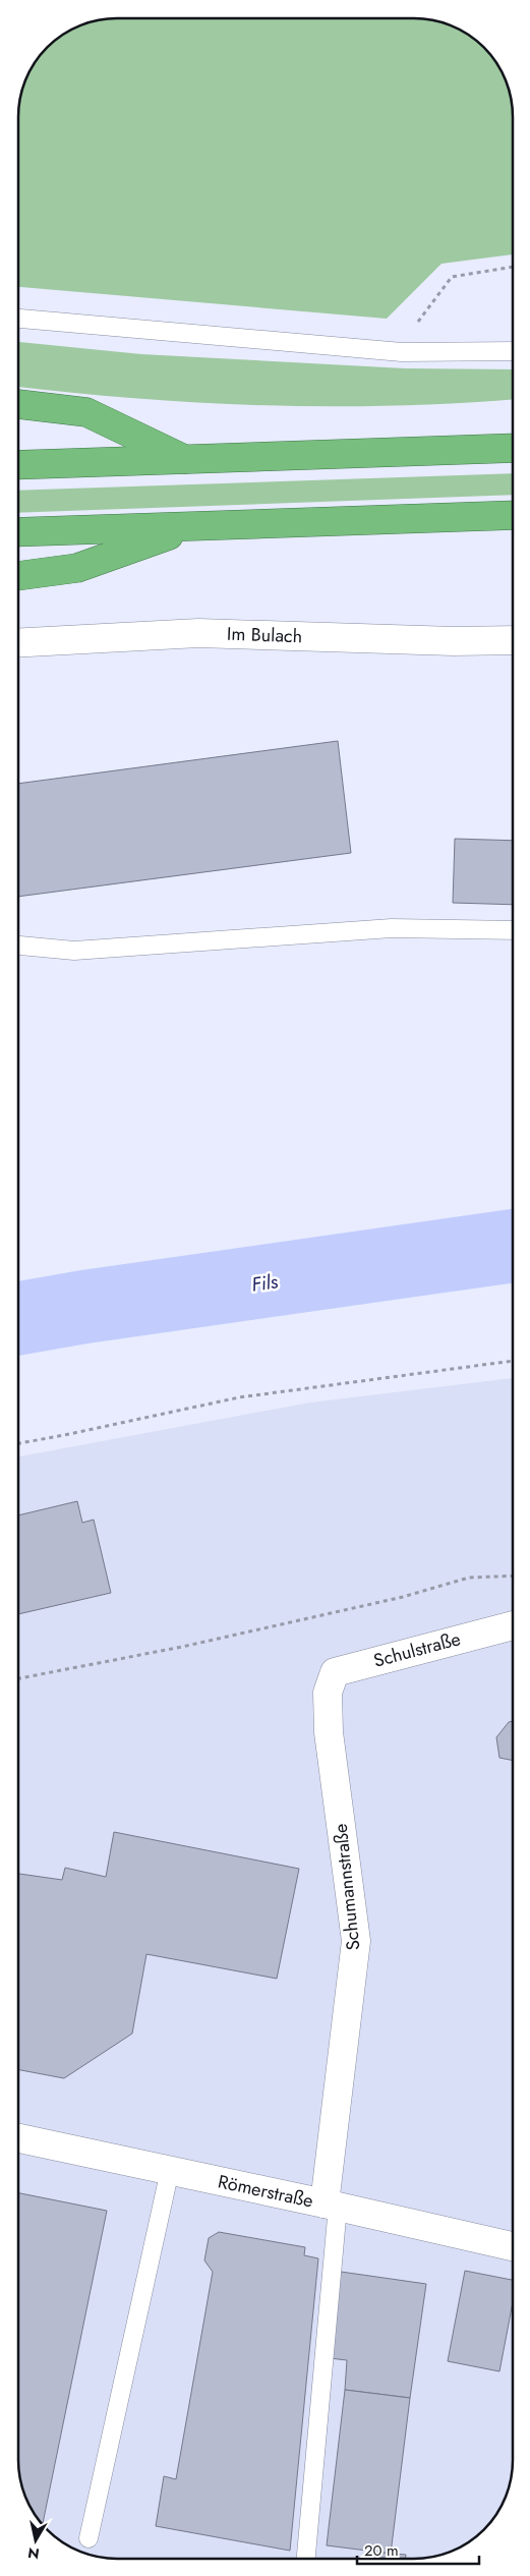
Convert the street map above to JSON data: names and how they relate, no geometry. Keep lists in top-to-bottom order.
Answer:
{
  "streets": {
    "street": [
      "Im Bulach",
      "Schulstraße",
      "Schumannstraße",
      "Römerstraße"
    ]
  },
  "crossings": [
    ["Schulstraße", "Schumannstraße"],
    ["Schumannstraße", "Römerstraße"]
  ],
  "water": ["Fils"],
  "scale_bar": "20 m",
  "north": "bottom"
}
